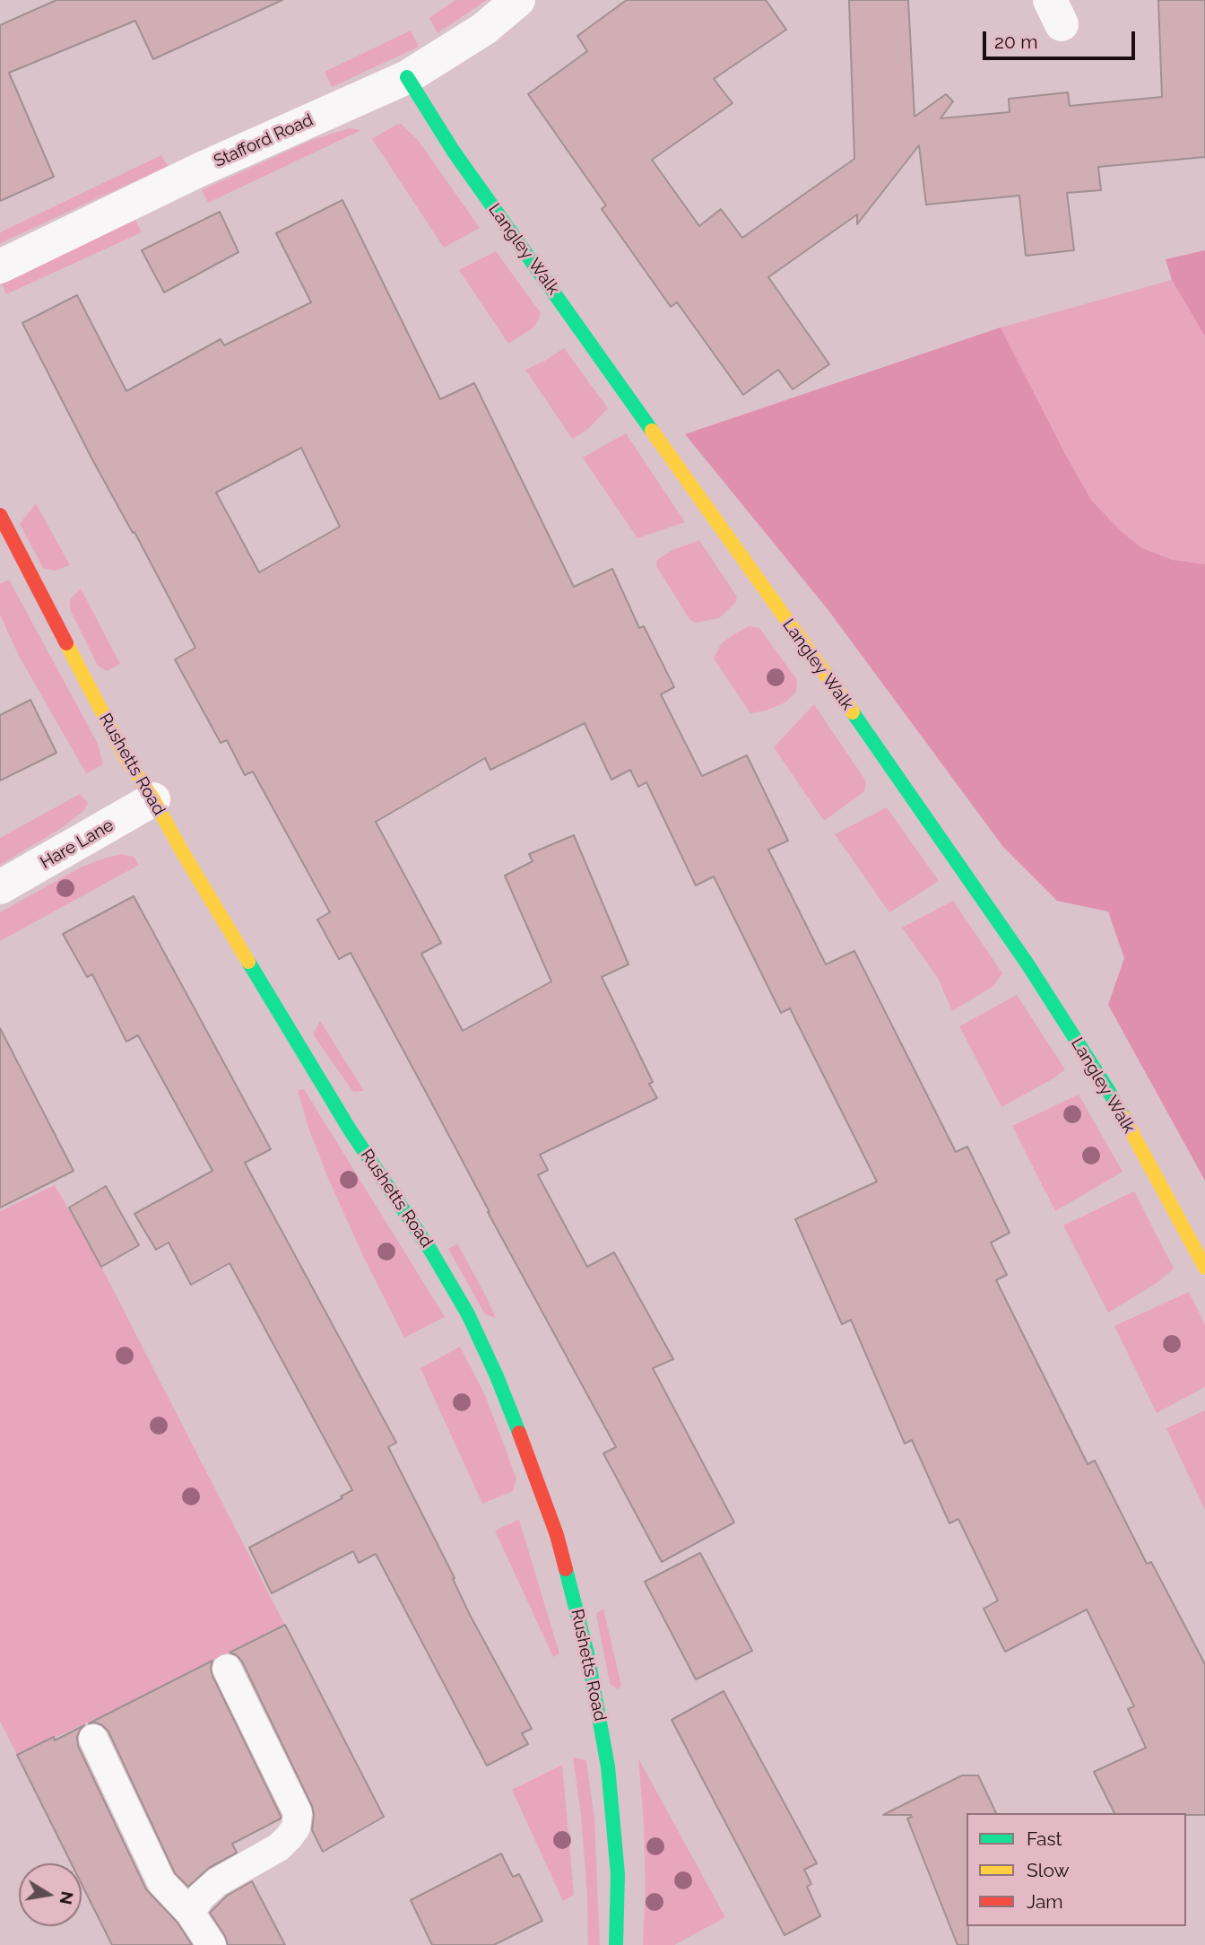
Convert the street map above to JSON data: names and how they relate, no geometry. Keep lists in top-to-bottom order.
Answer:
{
  "streets": {
    "street": [
      "Stafford Road",
      "Langley Walk",
      "Rushetts Road",
      "Hare Lane"
    ]
  },
  "crossings": [
    ["Stafford Road", "Langley Walk"],
    ["Rushetts Road", "Hare Lane"]
  ],
  "legend": ["Fast", "Slow", "Jam"],
  "scale_bar": "20 m",
  "north": "right"
}
